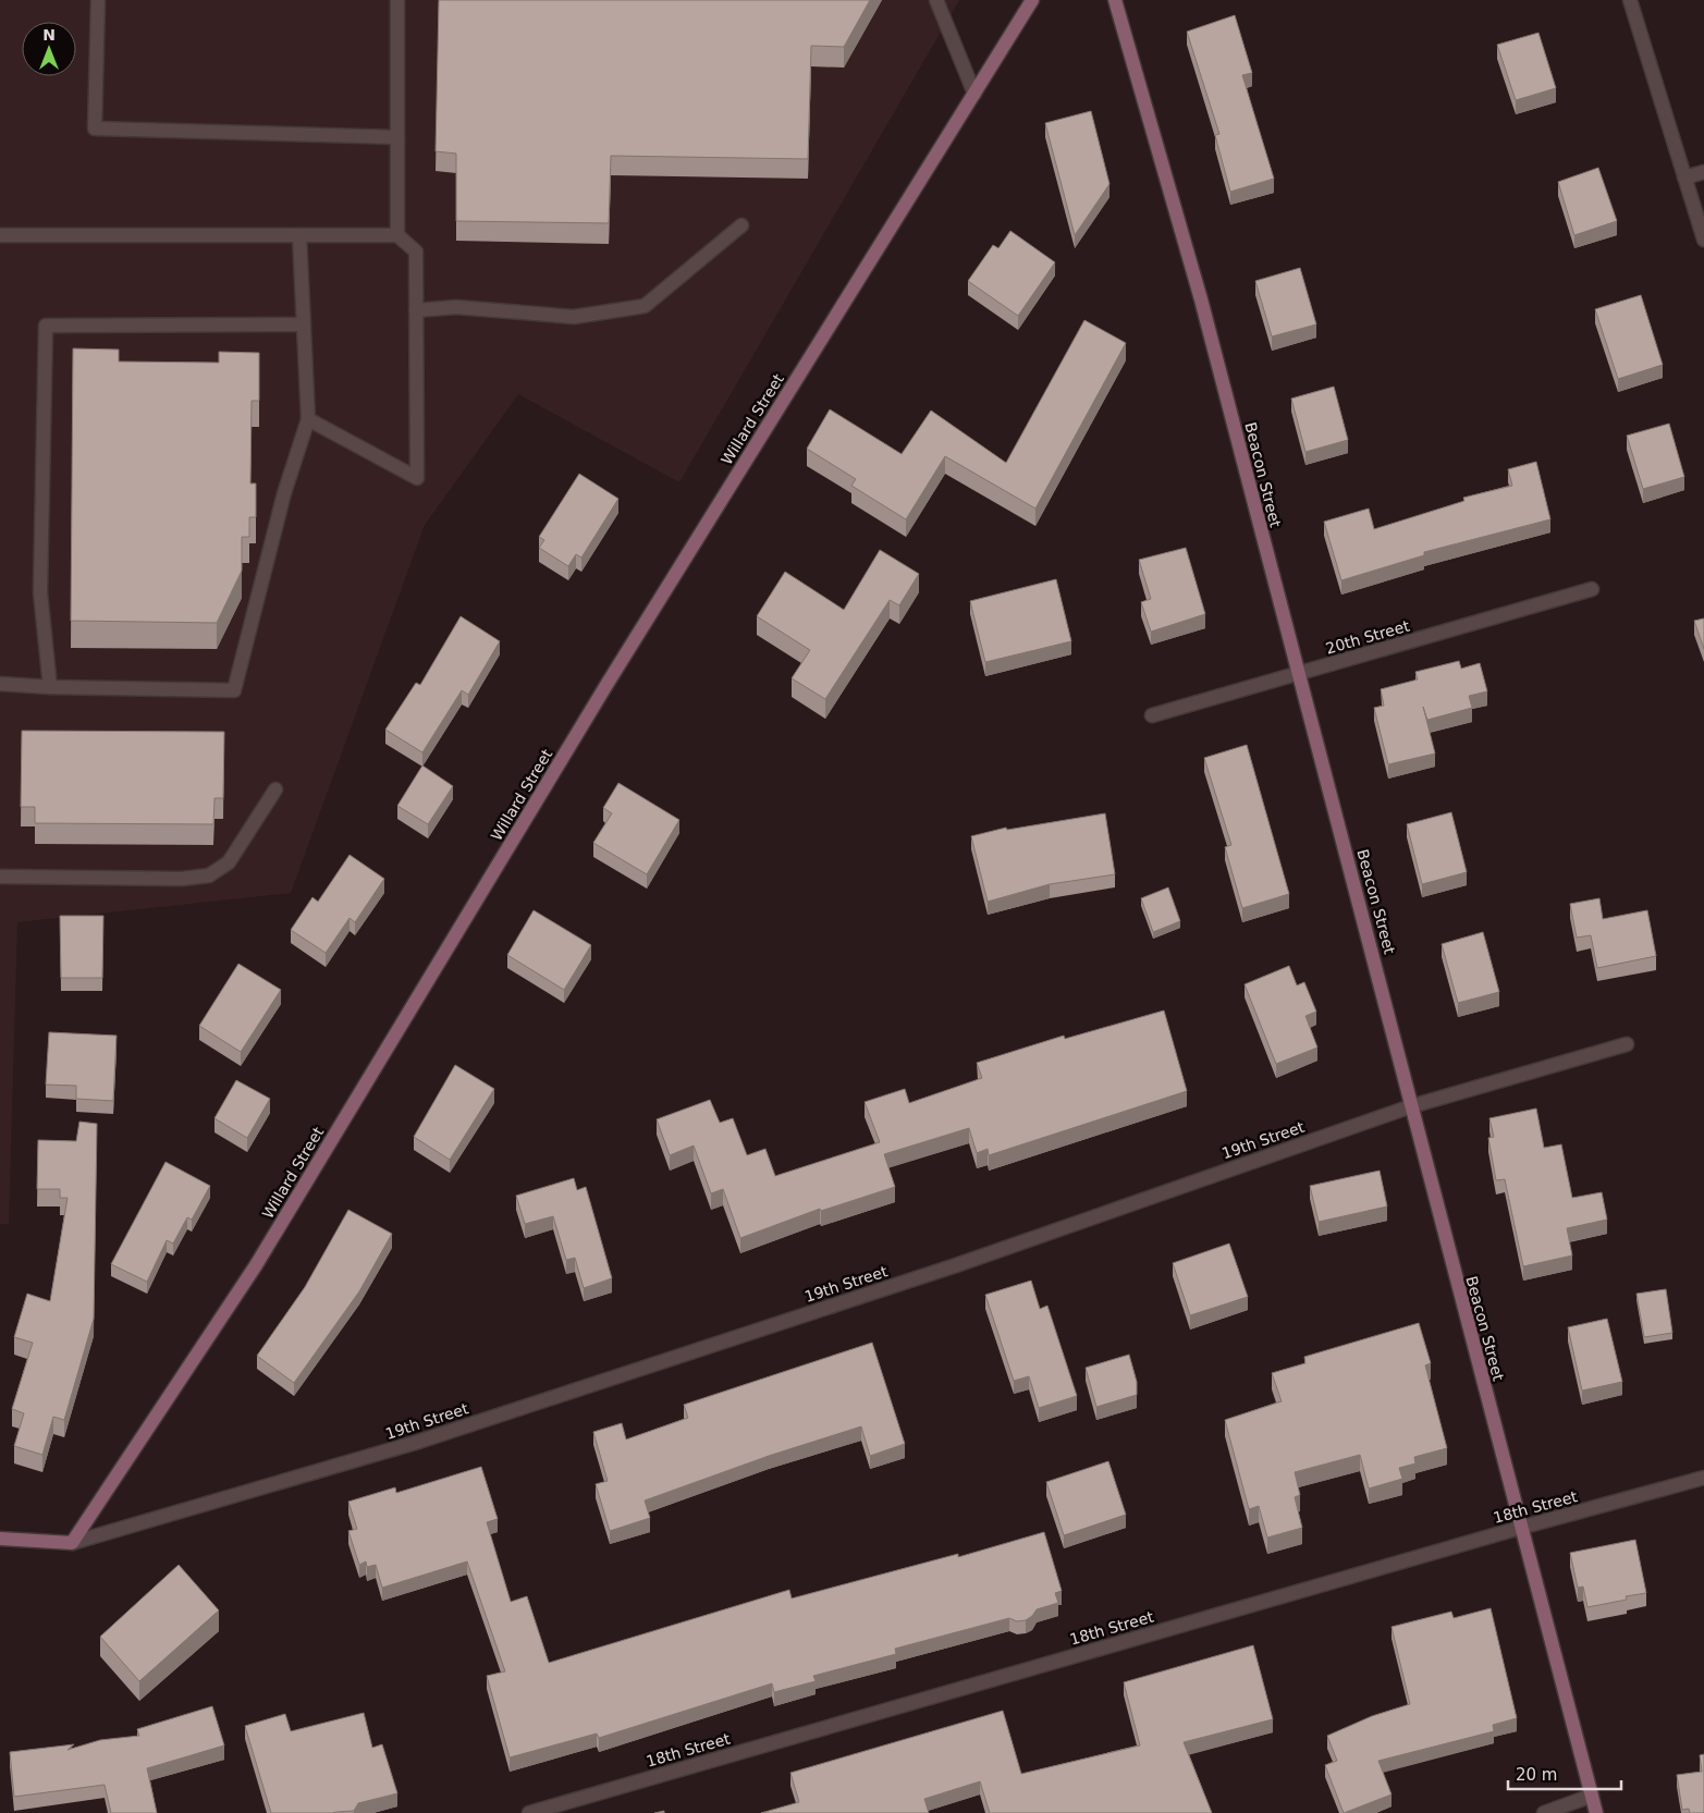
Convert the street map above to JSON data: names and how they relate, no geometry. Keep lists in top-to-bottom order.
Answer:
{
  "streets": {
    "main road": ["Willard Street", "Beacon Street"],
    "street": ["20th Street", "19th Street", "18th Street"]
  },
  "crossings": [
    ["Willard Street", "19th Street"],
    ["Beacon Street", "20th Street"],
    ["Beacon Street", "19th Street"],
    ["Beacon Street", "18th Street"]
  ],
  "scale_bar": "20 m",
  "north": "top"
}
